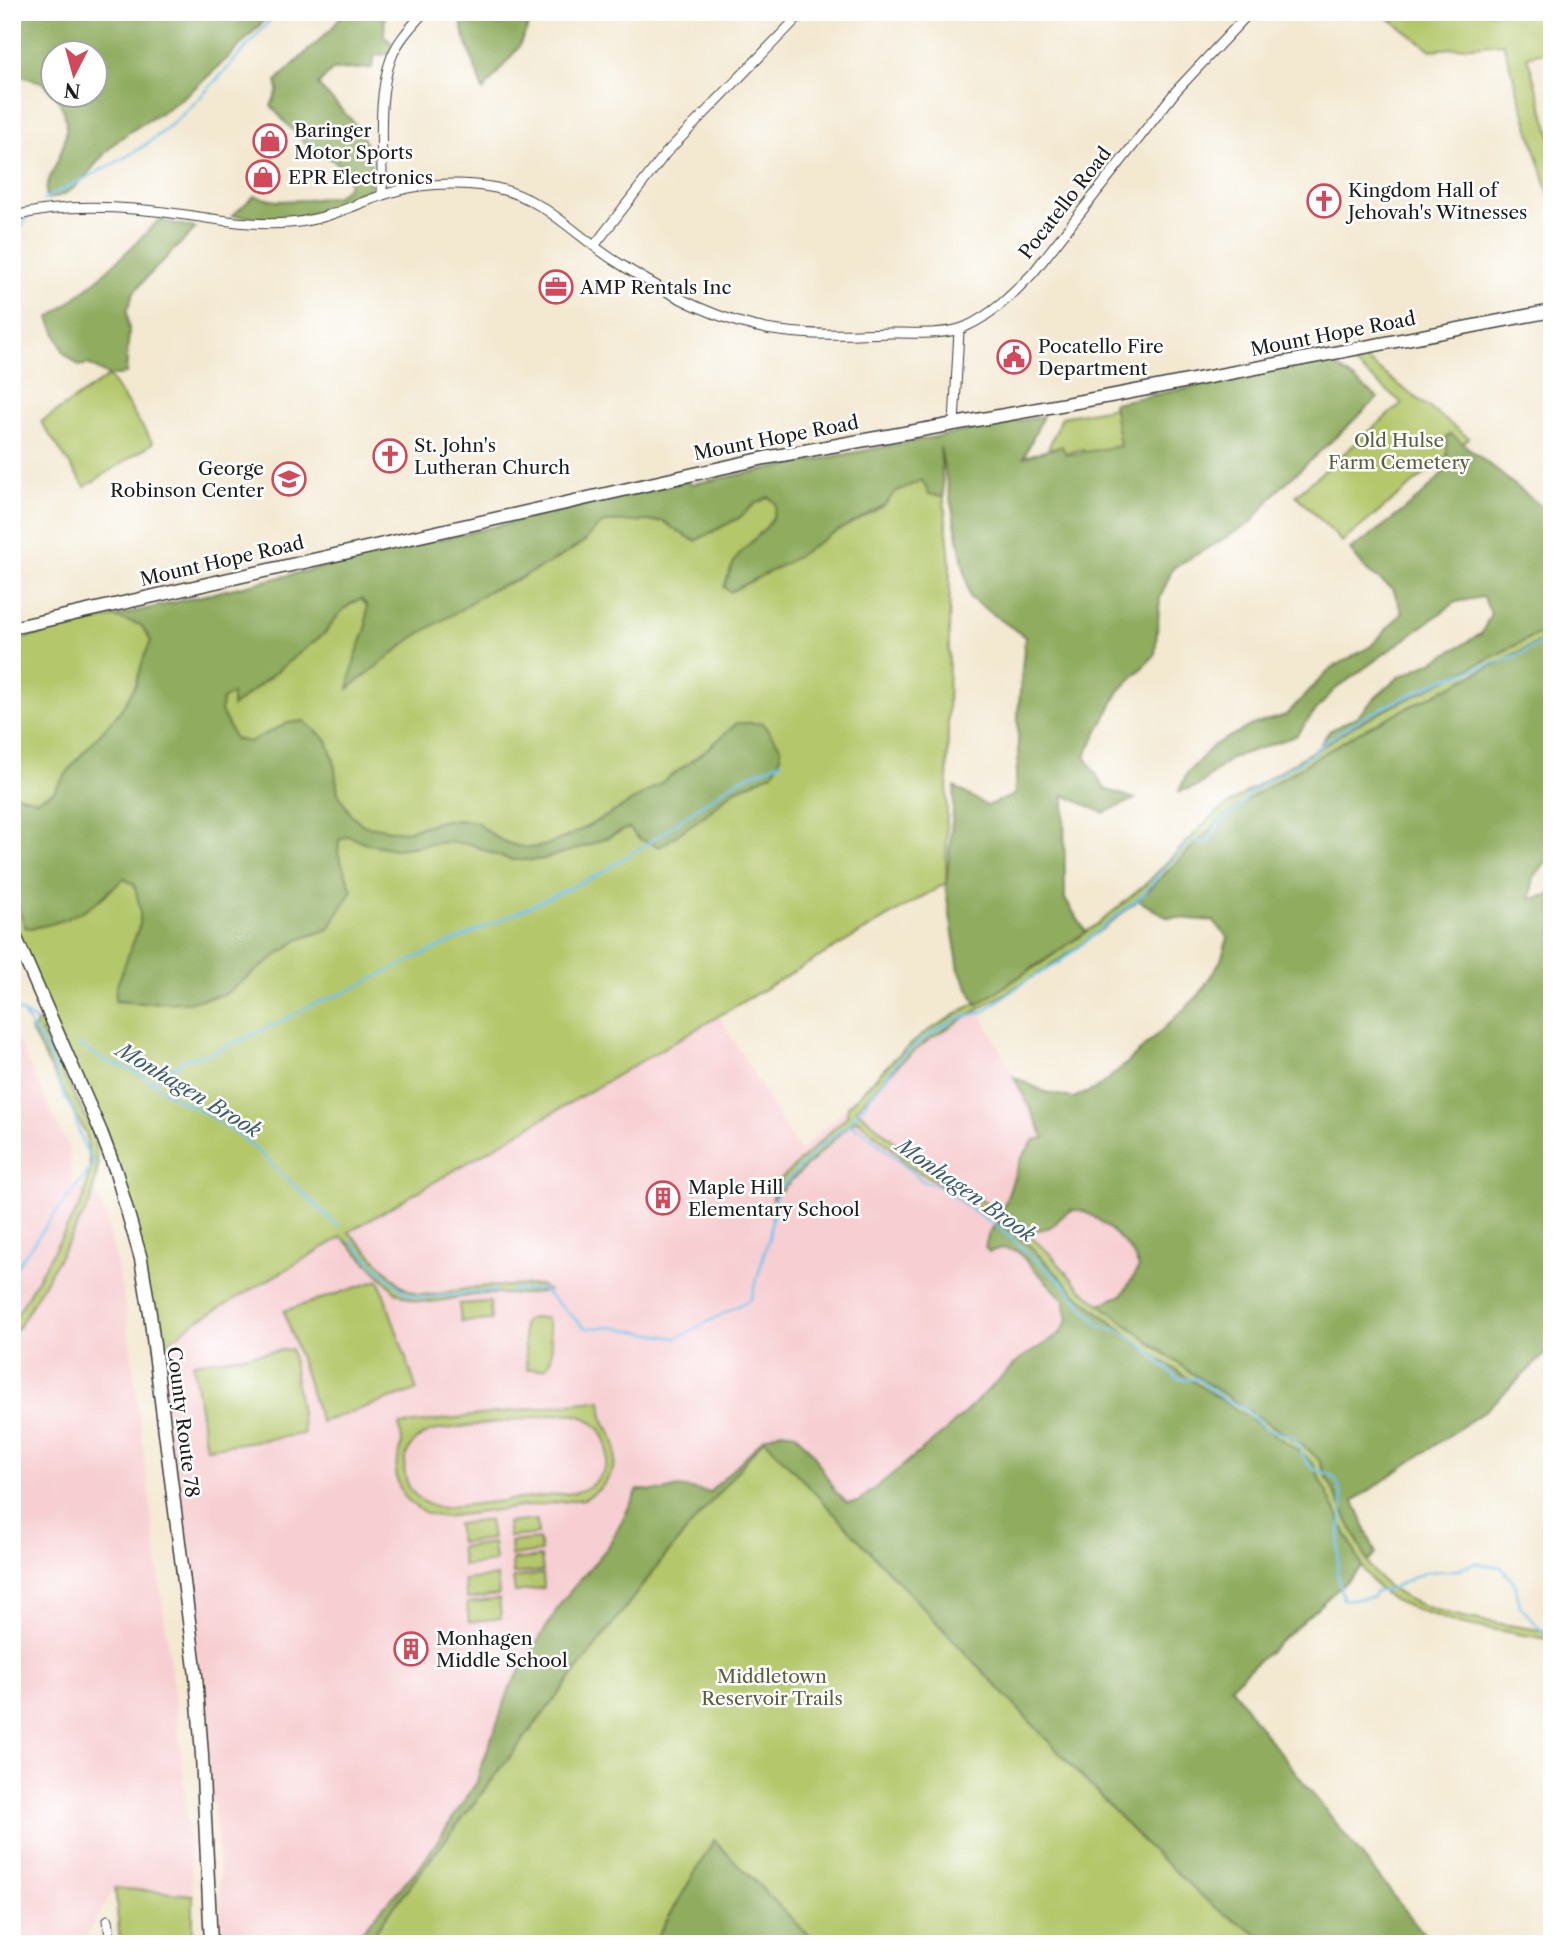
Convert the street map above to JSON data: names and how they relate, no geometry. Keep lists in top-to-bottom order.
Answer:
{
  "streets": {
    "street": ["Pocatello Road", "Mount Hope Road", "County Route 78"]
  },
  "water": ["Monhagen Brook"],
  "parks": ["Old Hulse Farm Cemetery", "Middletown Reservoir Trails"],
  "places": {
    "shop": ["Baringer Motor Sports", "EPR Electronics"],
    "church": ["Kingdom Hall of Jehovah's Witnesses", "St. John's Lutheran Church"],
    "office": ["AMP Rentals Inc"],
    "public building": ["Pocatello Fire Department"],
    "school or university": ["George Robinson Center"],
    "building": ["Maple Hill Elementary School", "Monhagen Middle School"]
  },
  "north": "bottom"
}
